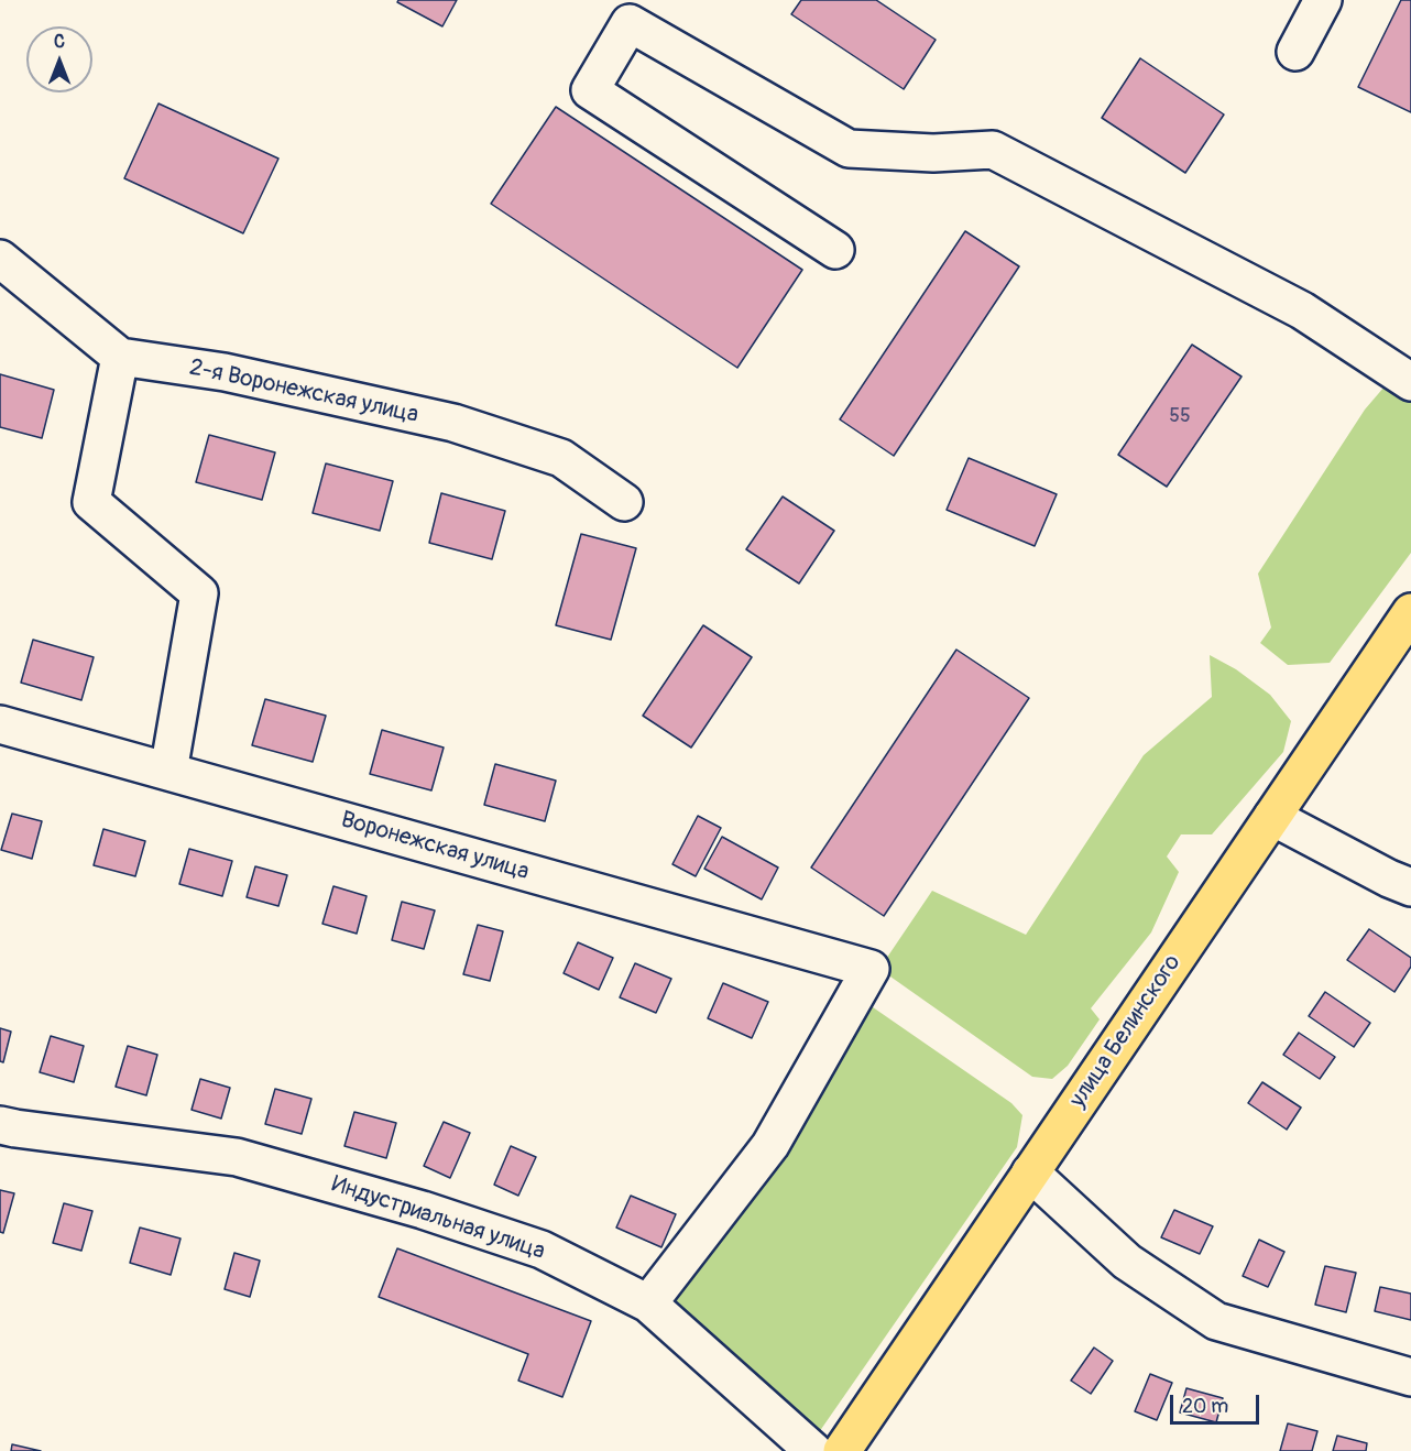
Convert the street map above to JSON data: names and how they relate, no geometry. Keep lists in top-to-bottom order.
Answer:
{
  "streets": {
    "main road": ["улица Белинского"],
    "street": ["2-я Воронежская улица", "Воронежская улица", "Индустриальная улица"]
  },
  "crossings": [
    ["Воронежская улица", "Индустриальная улица"]
  ],
  "house_numbers": ["55"],
  "scale_bar": "20 m",
  "north": "top"
}
